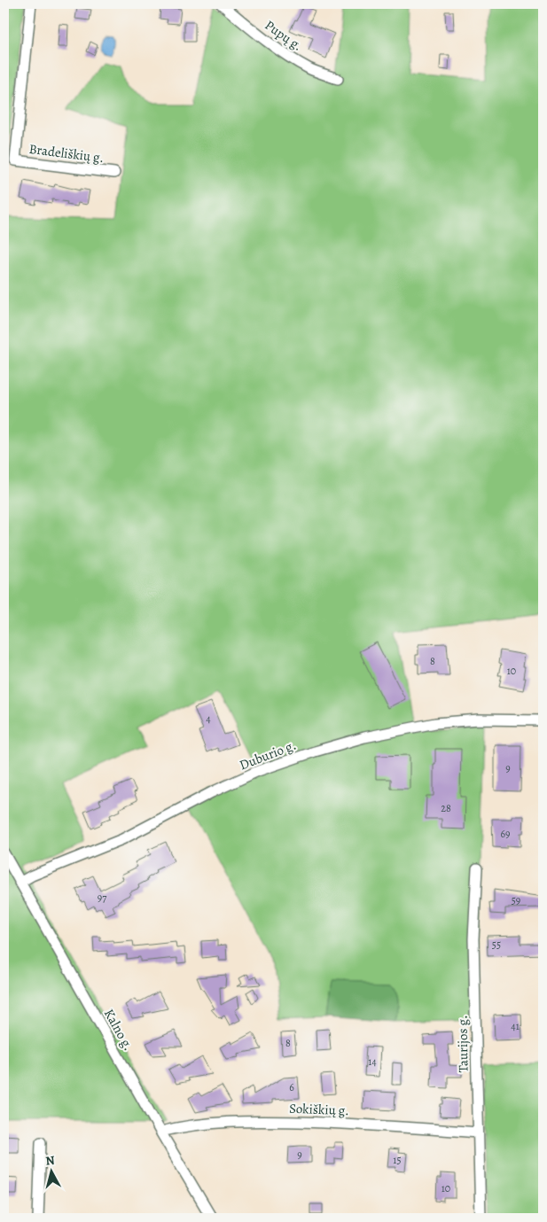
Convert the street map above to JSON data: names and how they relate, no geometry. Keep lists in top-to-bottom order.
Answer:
{
  "streets": {
    "street": [
      "Pupų g.",
      "Bradeliškių g.",
      "Duburio g.",
      "Kalno g.",
      "Taurijos g.",
      "Sokiškių g."
    ]
  },
  "crossings": [
    ["Duburio g.", "Kalno g."],
    ["Kalno g.", "Sokiškių g."],
    ["Taurijos g.", "Sokiškių g."]
  ],
  "house_numbers": [
    "8",
    "10",
    "4",
    "9",
    "28",
    "69",
    "97",
    "59",
    "55",
    "41",
    "8",
    "14",
    "6",
    "9",
    "15",
    "10"
  ],
  "north": "top"
}
